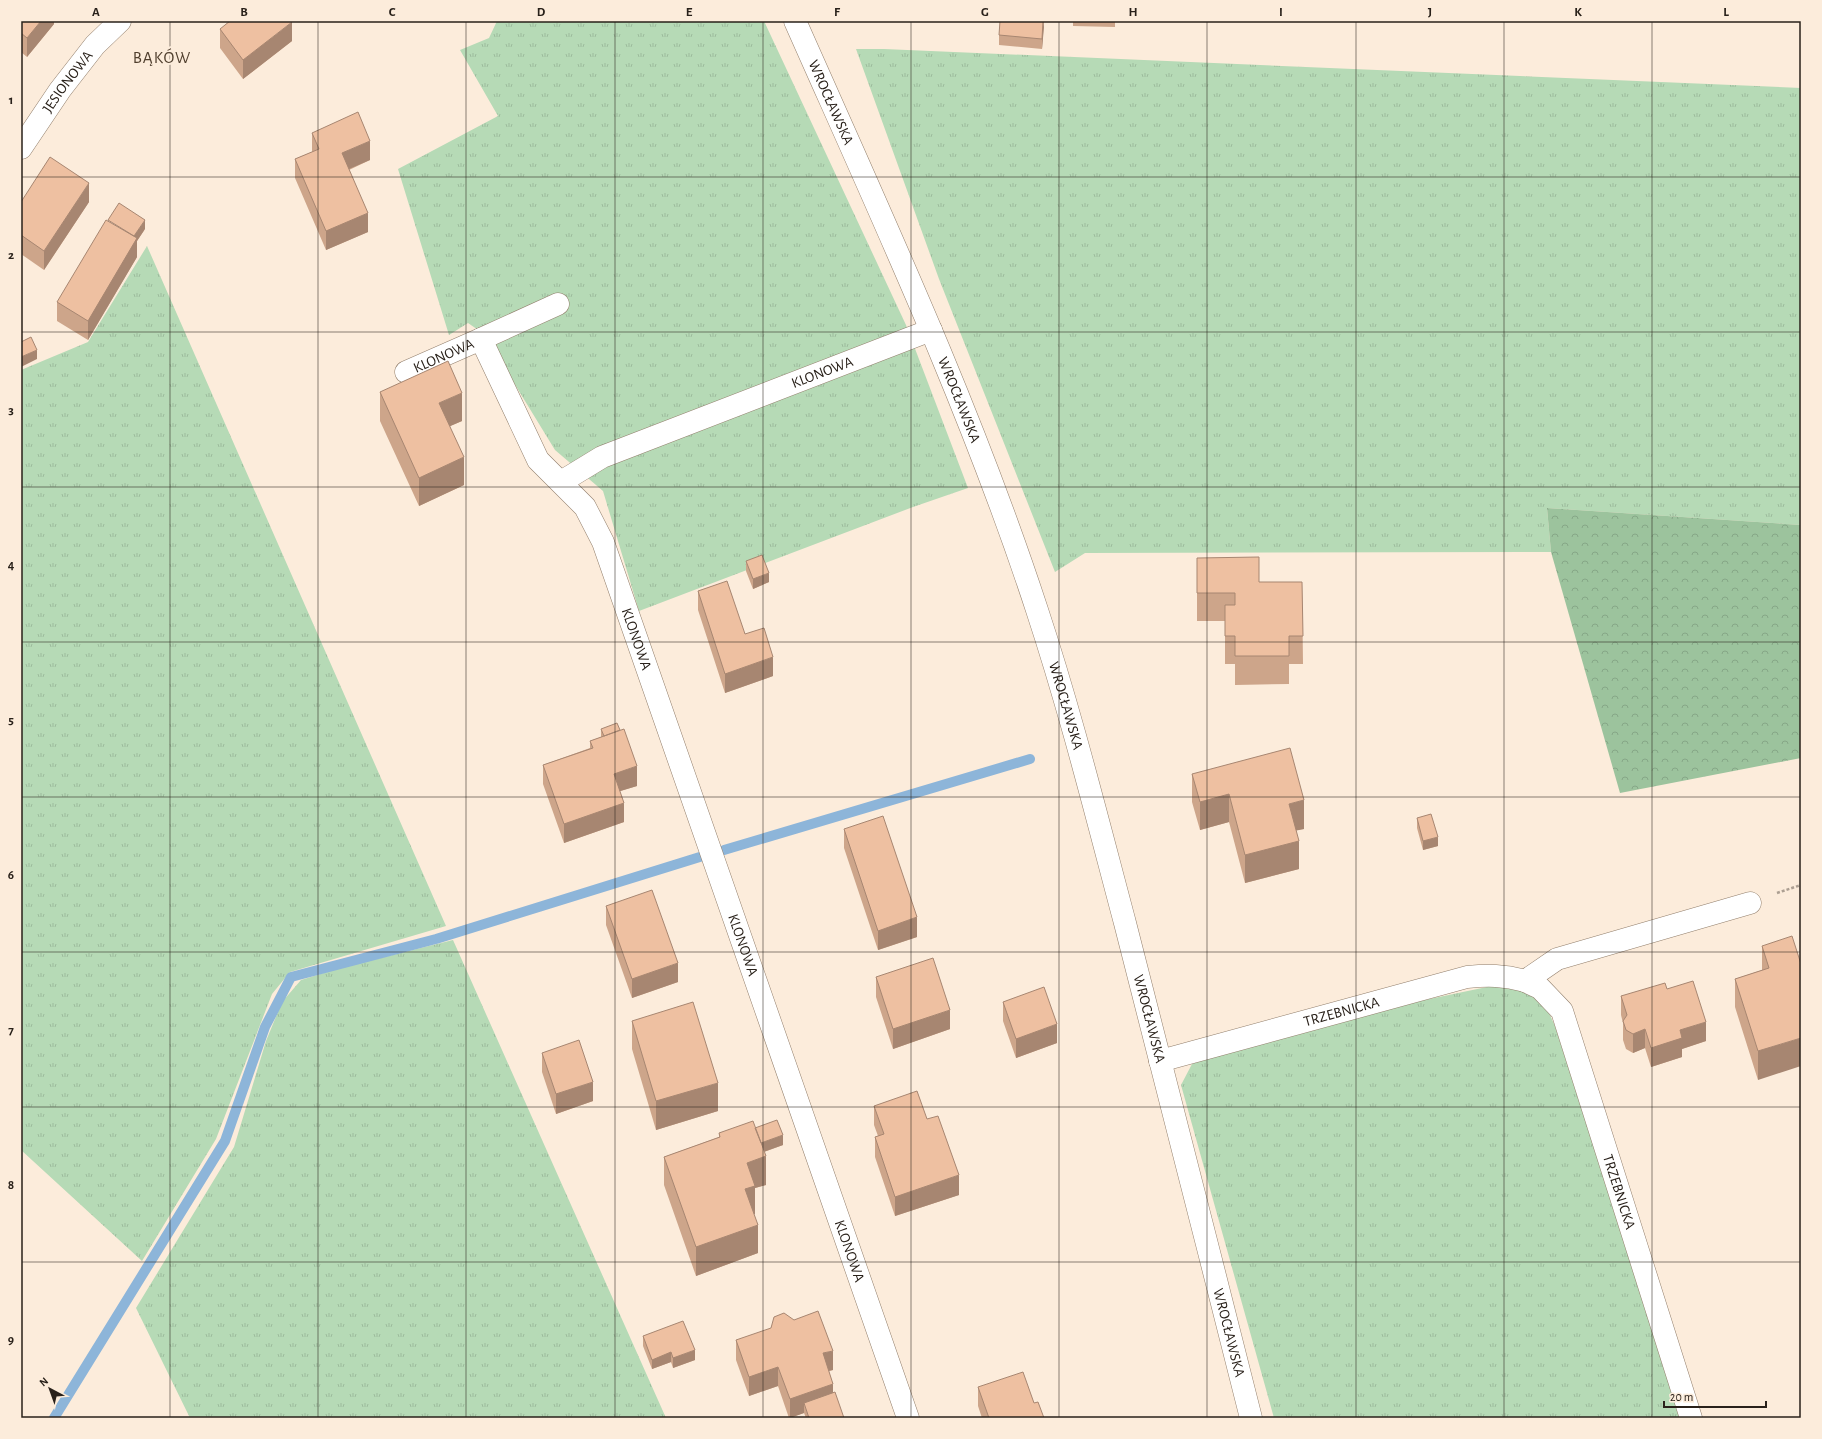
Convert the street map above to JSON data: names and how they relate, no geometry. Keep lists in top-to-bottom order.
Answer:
{
  "streets": {
    "street": [
      "JESIONOWA",
      "WROCŁAWSKA",
      "KLONOWA",
      "TRZEBNICKA"
    ]
  },
  "crossings": [
    ["WROCŁAWSKA", "KLONOWA"],
    ["WROCŁAWSKA", "TRZEBNICKA"]
  ],
  "districts": ["BĄKÓW"],
  "scale_bar": "20 m",
  "north": "top left",
  "grid": {
    "columns": [
      "A",
      "B",
      "C",
      "D",
      "E",
      "F",
      "G",
      "H",
      "I",
      "J",
      "K",
      "L"
    ],
    "rows": [
      "1",
      "2",
      "3",
      "4",
      "5",
      "6",
      "7",
      "8",
      "9"
    ]
  }
}
